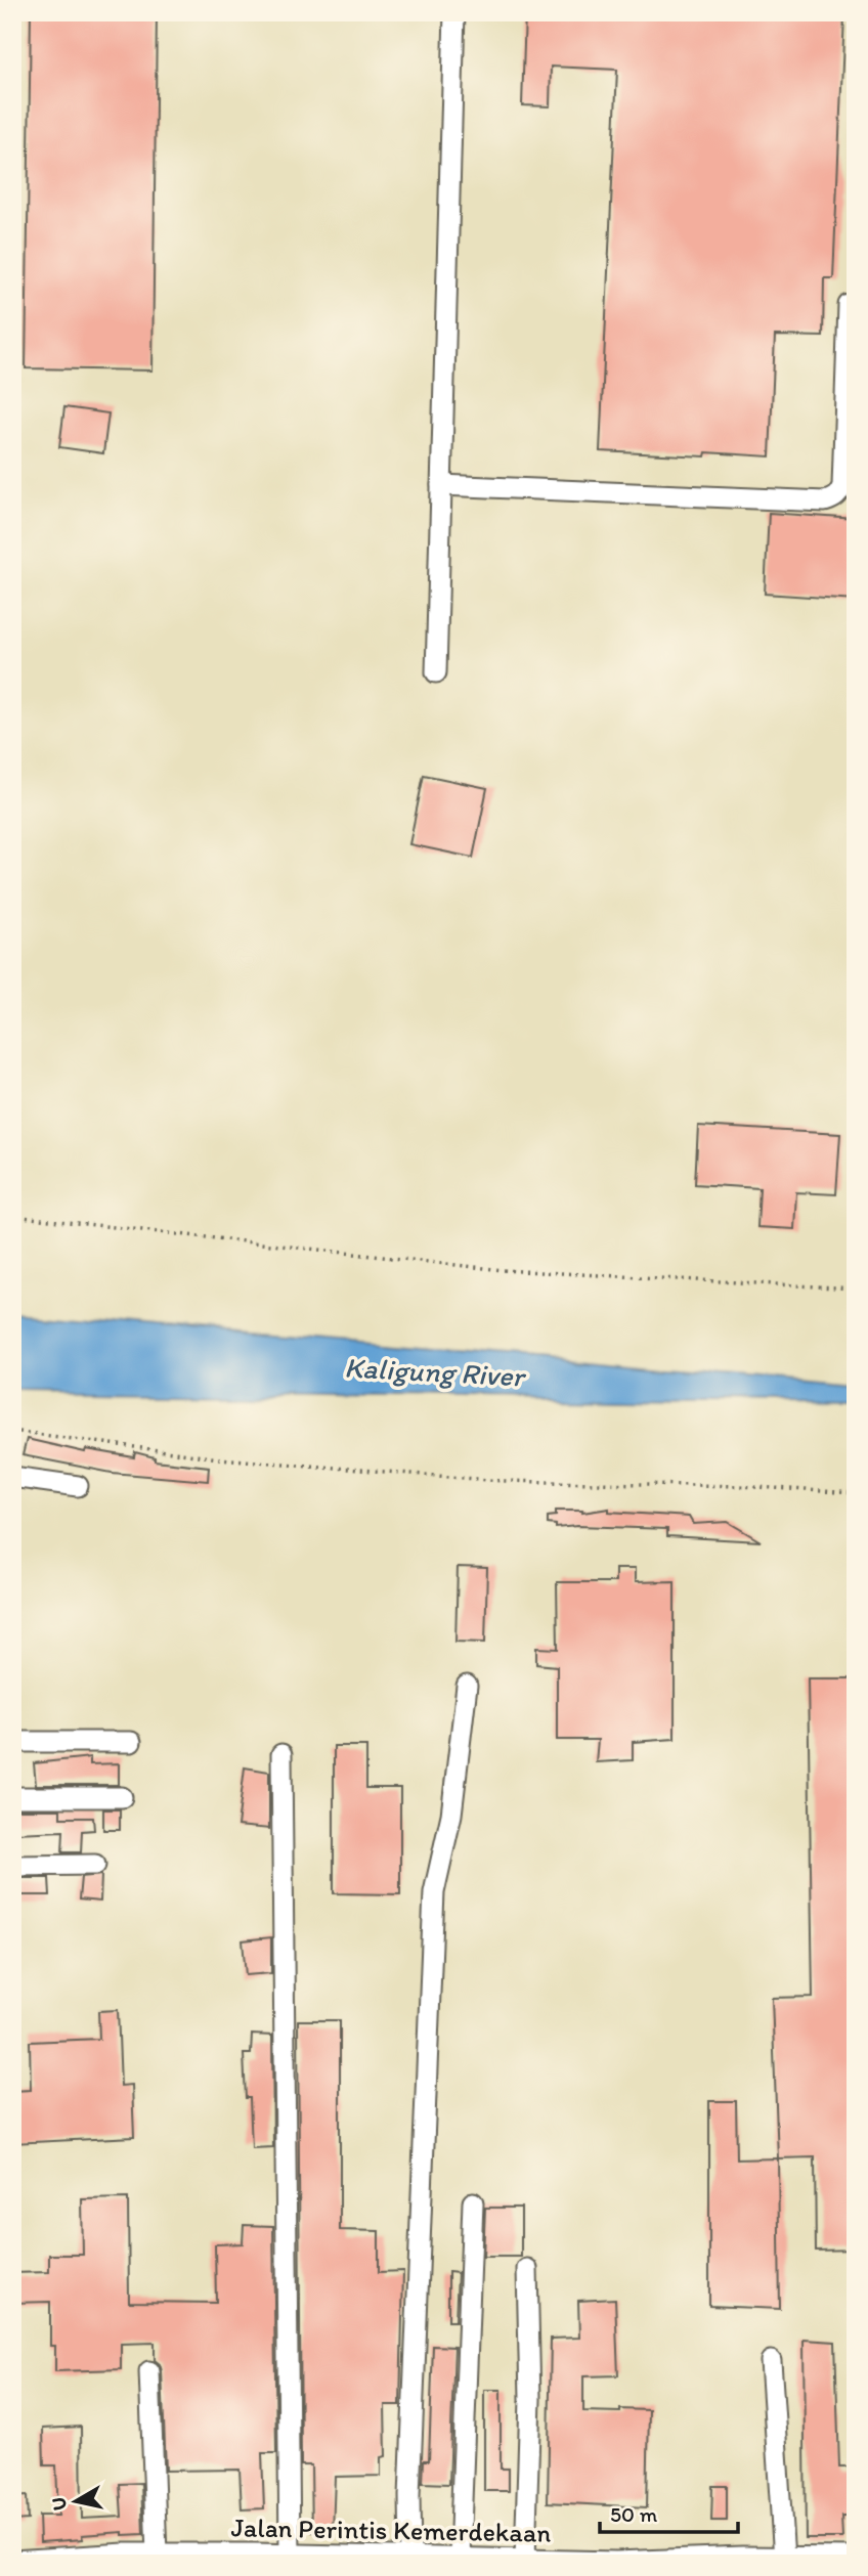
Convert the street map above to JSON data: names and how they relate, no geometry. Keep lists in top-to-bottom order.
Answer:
{
  "streets": {
    "street": ["Jalan Perintis Kemerdekaan"]
  },
  "water": ["Kaligung River"],
  "scale_bar": "50 m",
  "north": "left"
}
